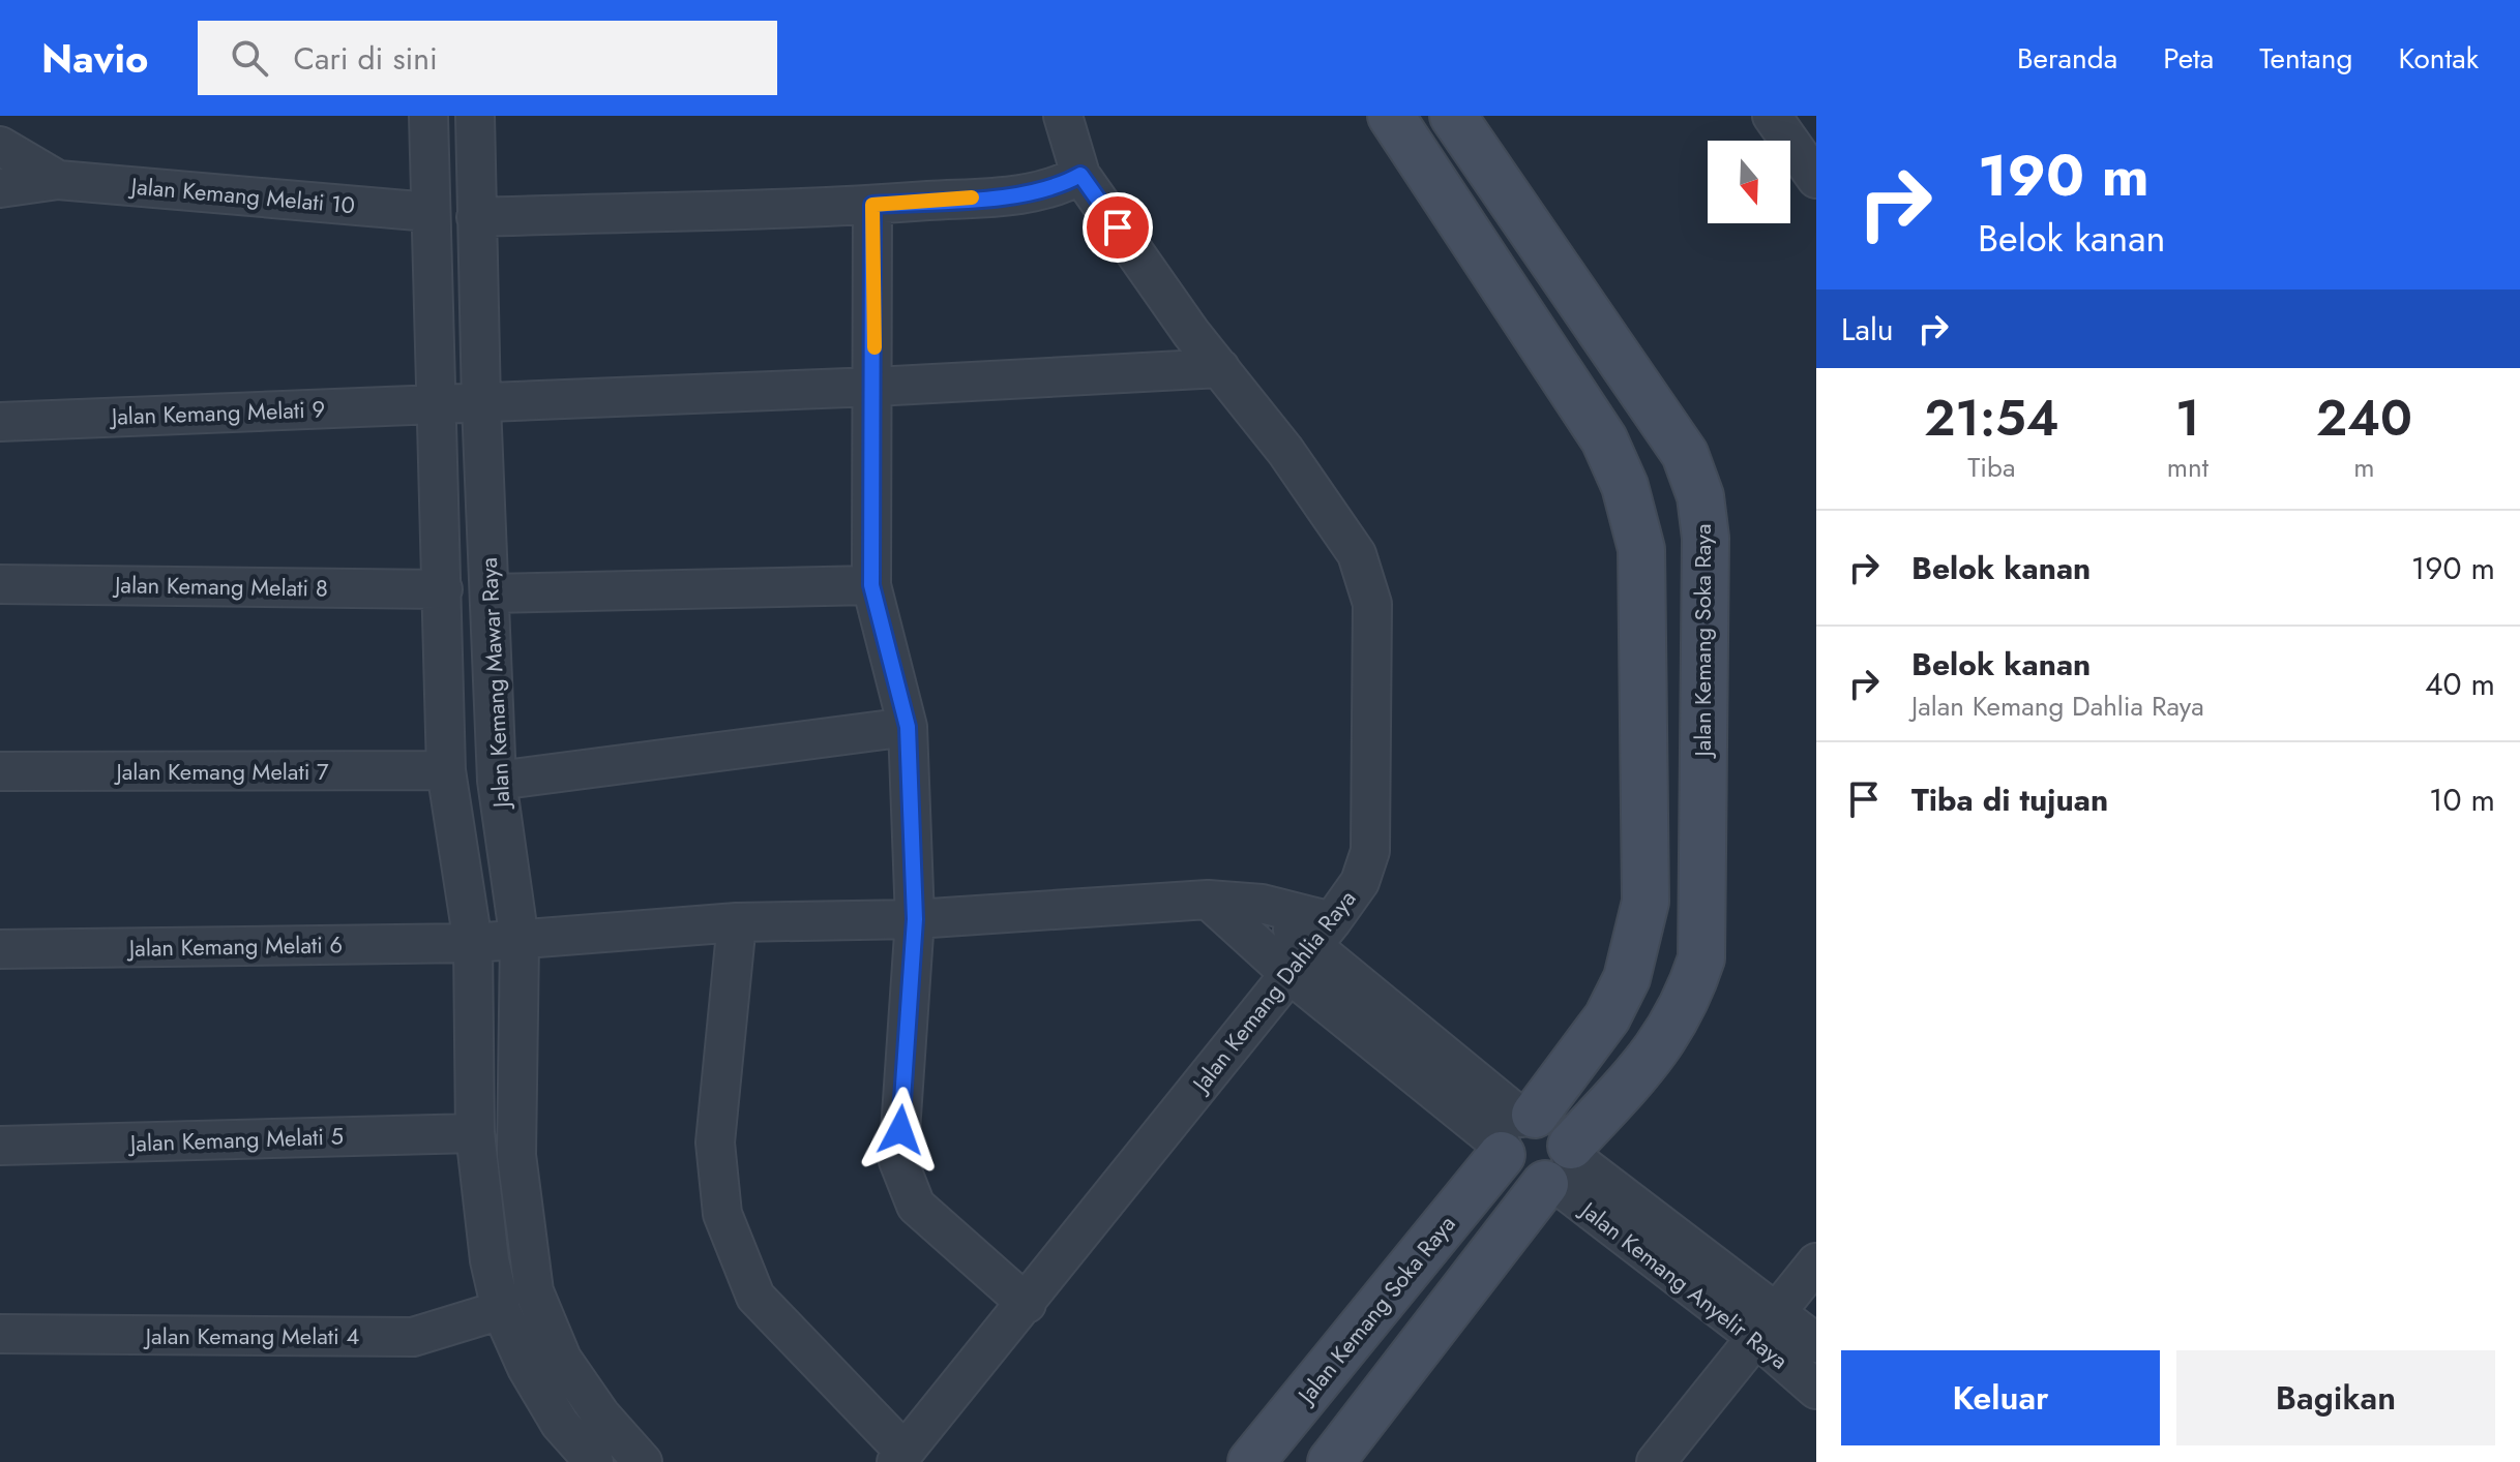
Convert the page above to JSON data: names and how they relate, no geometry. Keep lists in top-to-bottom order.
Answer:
{
  "streets": {
    "street": [
      "Jalan Kemang Melati 10",
      "Jalan Kemang Melati 9",
      "Jalan Kemang Melati 8",
      "Jalan Kemang Soka Raya",
      "Jalan Kemang Mawar Raya",
      "Jalan Kemang Melati 7",
      "Jalan Kemang Melati 6",
      "Jalan Kemang Dahlia Raya",
      "Jalan Kemang Melati 5",
      "Jalan Kemang Anyelir Raya",
      "Jalan Kemang Melati 4"
    ]
  },
  "crossings": [
    ["Jalan Kemang Melati 10", "Jalan Kemang Mawar Raya"],
    ["Jalan Kemang Melati 9", "Jalan Kemang Mawar Raya"],
    ["Jalan Kemang Melati 9", "Jalan Kemang Dahlia Raya"],
    ["Jalan Kemang Melati 8", "Jalan Kemang Mawar Raya"],
    ["Jalan Kemang Soka Raya", "Jalan Kemang Anyelir Raya"],
    ["Jalan Kemang Mawar Raya", "Jalan Kemang Melati 7"],
    ["Jalan Kemang Mawar Raya", "Jalan Kemang Melati 6"],
    ["Jalan Kemang Mawar Raya", "Jalan Kemang Melati 5"],
    ["Jalan Kemang Mawar Raya", "Jalan Kemang Melati 4"],
    ["Jalan Kemang Melati 6", "Jalan Kemang Dahlia Raya"]
  ],
  "north": "bottom",
  "page": {
    "header": "Navio",
    "search": "Cari di sini",
    "nav": [
      "Beranda",
      "Peta",
      "Tentang",
      "Kontak"
    ],
    "turn": ["190 m", "Belok kanan"],
    "then": "Lalu",
    "eta": [
      "21:54",
      "Tiba",
      "1",
      "mnt",
      "240",
      "m"
    ],
    "list": [
      {
        "name": "Belok kanan",
        "value": "190 m"
      },
      {
        "name": "Belok kanan",
        "note": "Jalan Kemang Dahlia Raya",
        "value": "40 m"
      },
      {
        "name": "Tiba di tujuan",
        "value": "10 m"
      }
    ],
    "buttons": ["Keluar", "Bagikan"]
  }
}
